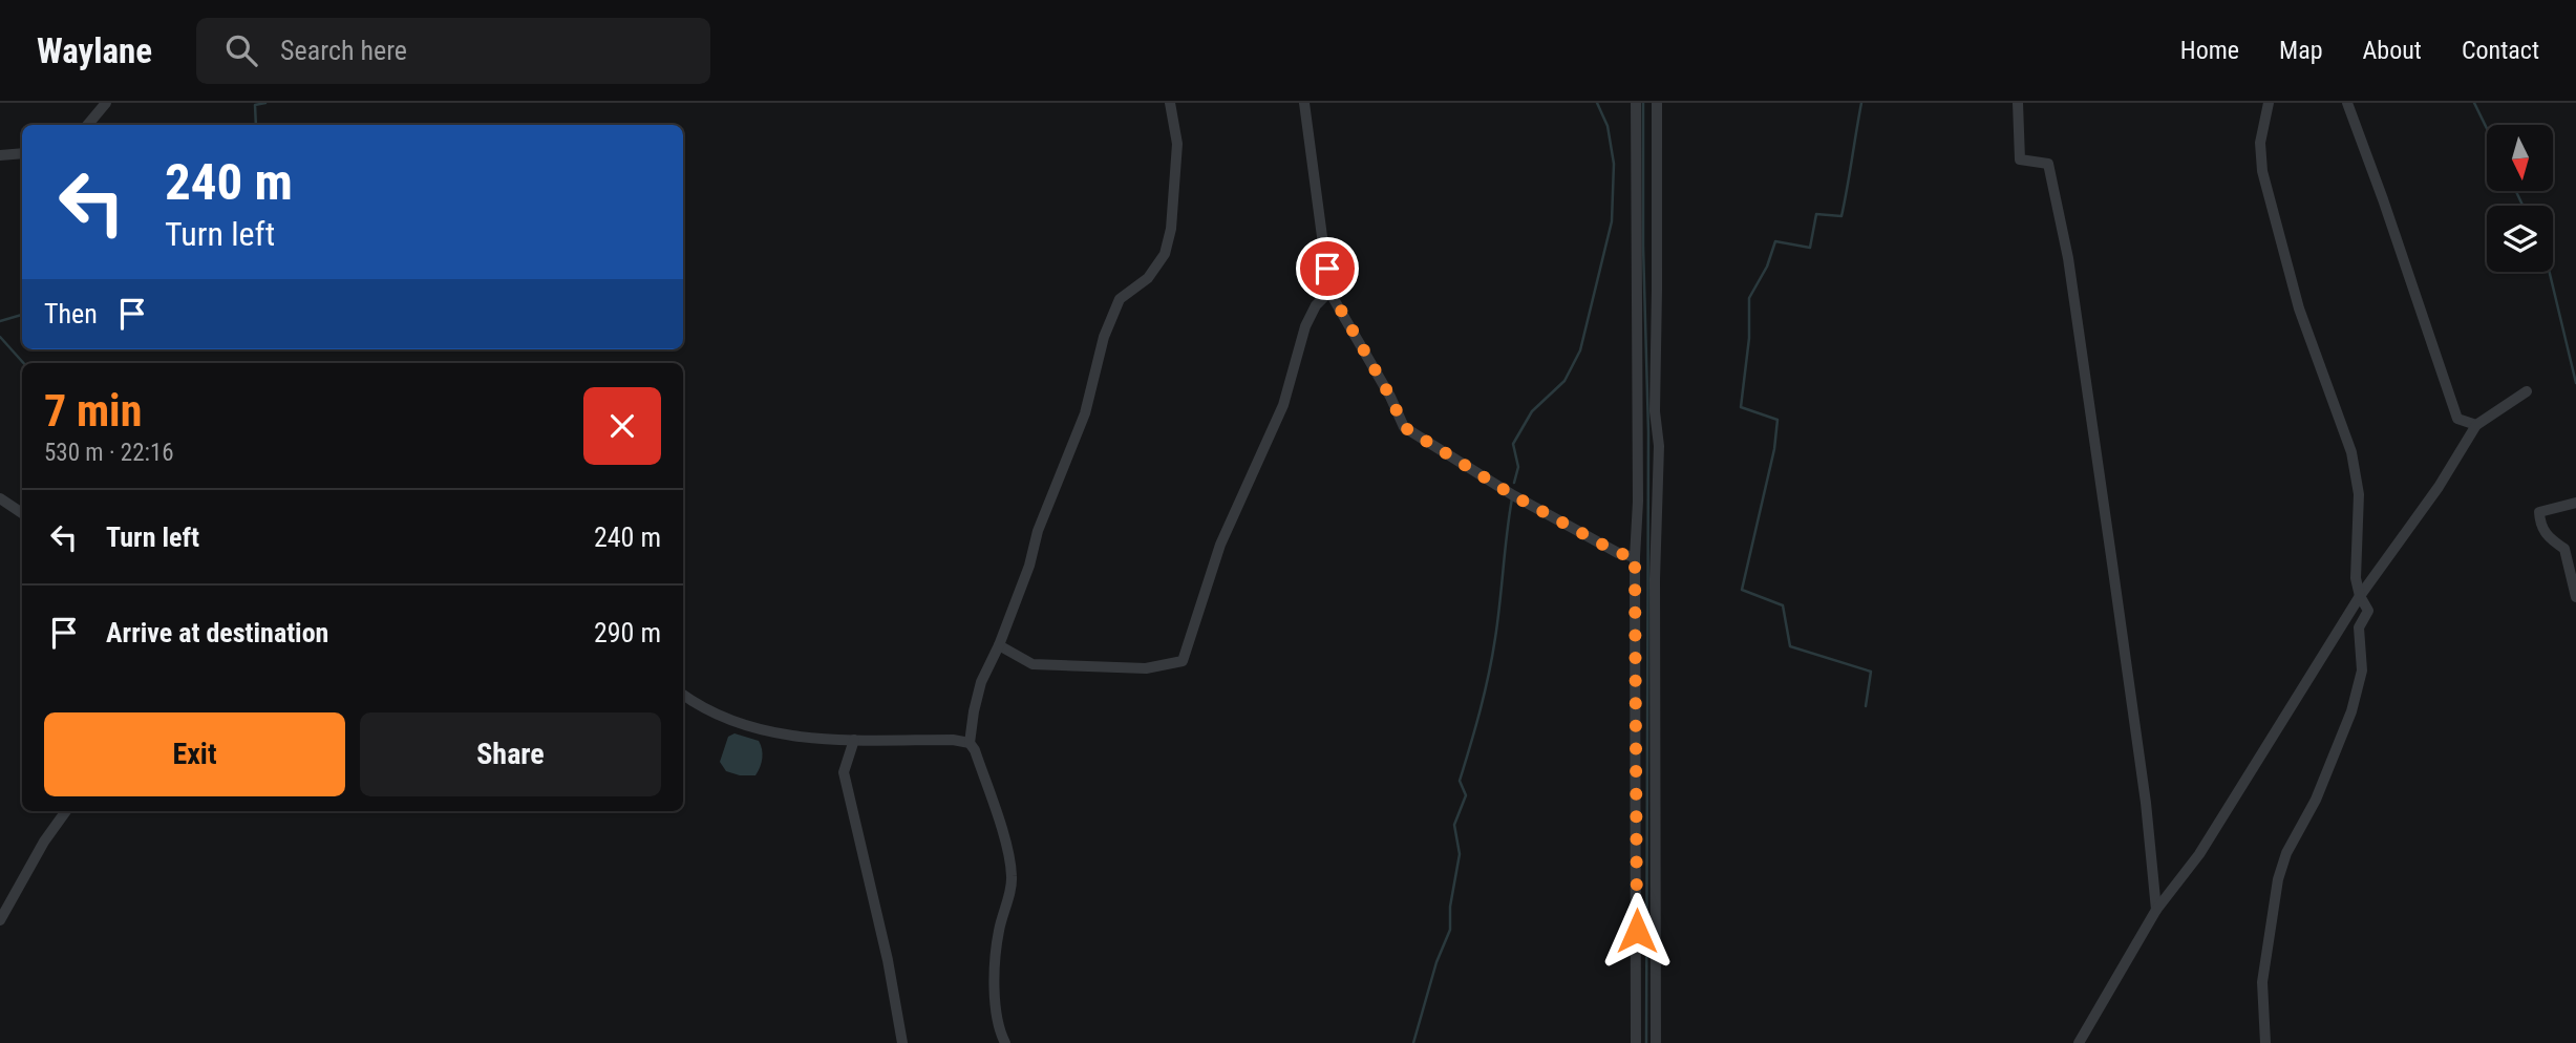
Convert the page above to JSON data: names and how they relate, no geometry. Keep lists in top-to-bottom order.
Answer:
{
  "north": "bottom",
  "page": {
    "header": "Waylane",
    "search": "Search here",
    "nav": [
      "Home",
      "Map",
      "About",
      "Contact"
    ],
    "turn": ["240 m", "Turn left"],
    "then": "Then",
    "heading": ["7 min", "530 m · 22:16"],
    "list": [
      {
        "name": "Turn left",
        "value": "240 m"
      },
      {
        "name": "Arrive at destination",
        "value": "290 m"
      }
    ],
    "buttons": ["Exit", "Share"]
  }
}
